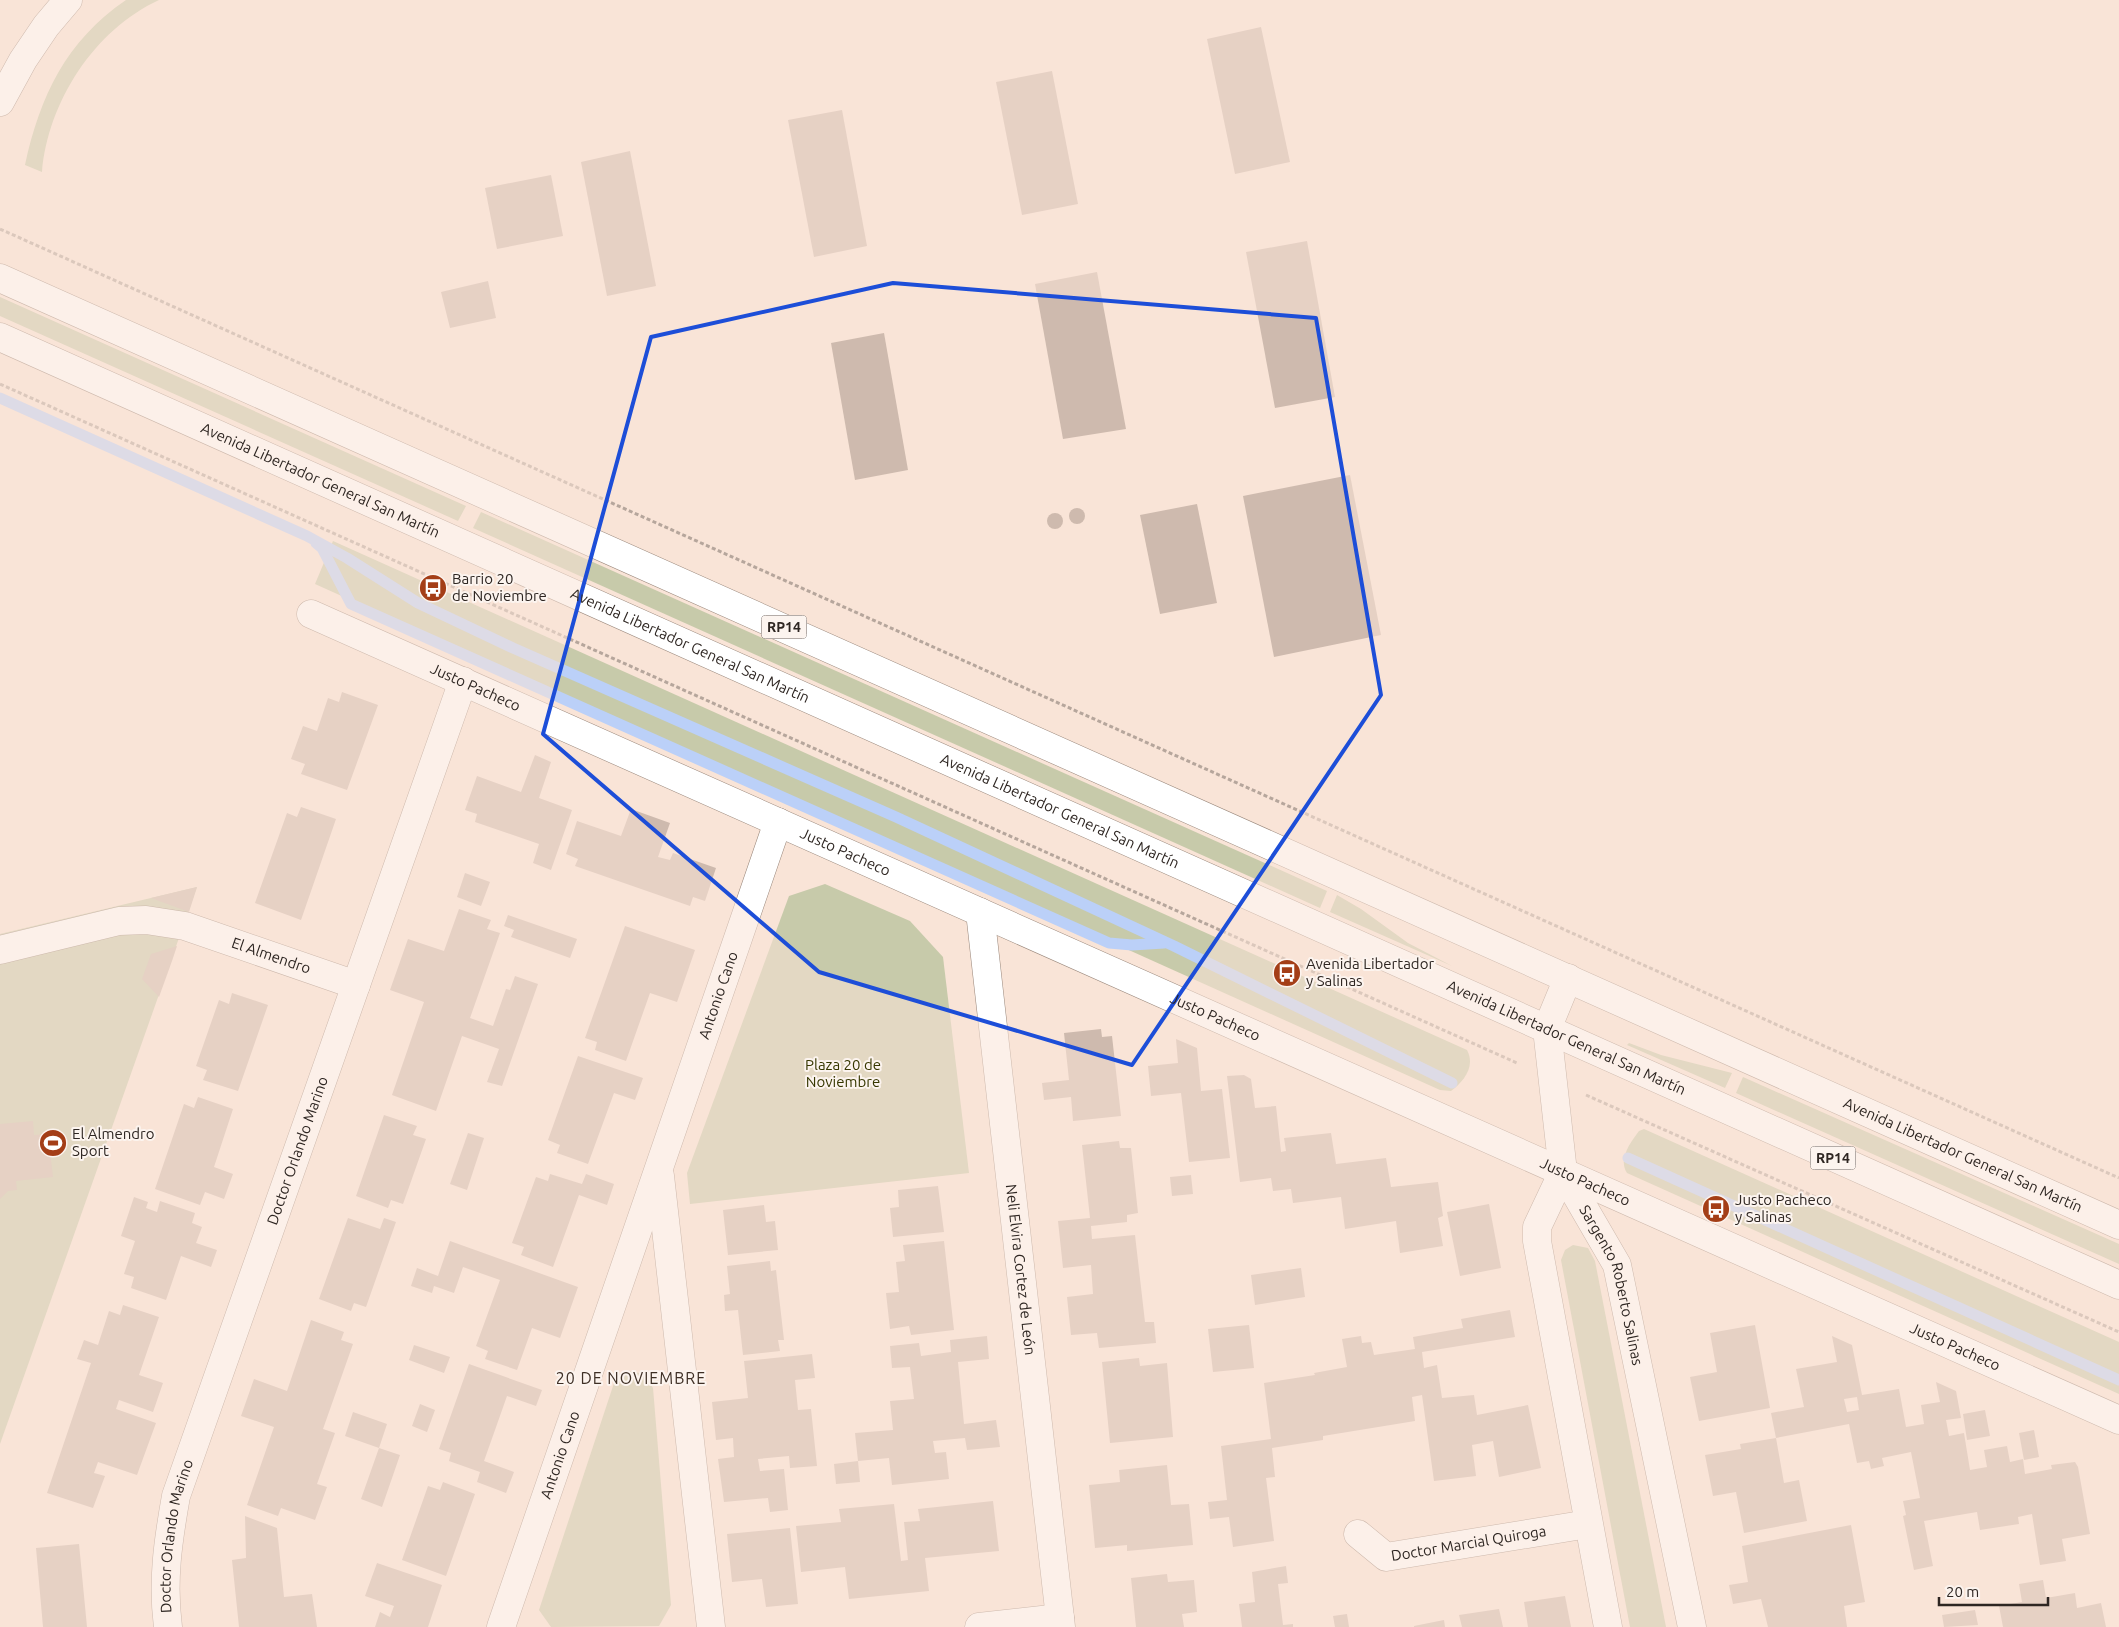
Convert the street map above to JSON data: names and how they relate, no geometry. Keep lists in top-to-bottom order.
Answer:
{
  "streets": {
    "street": [
      "Avenida Libertador General San Martín",
      "RP14",
      "Justo Pacheco",
      "El Almendro",
      "Antonio Cano",
      "Doctor Orlando Marino",
      "Neli Elvira Cortez de León",
      "Sargento Roberto Salinas",
      "Doctor Marcial Quiroga"
    ]
  },
  "crossings": [
    ["Justo Pacheco", "Antonio Cano"],
    ["Justo Pacheco", "Doctor Orlando Marino"],
    ["Justo Pacheco", "Neli Elvira Cortez de León"],
    ["Justo Pacheco", "Sargento Roberto Salinas"],
    ["El Almendro", "Doctor Orlando Marino"]
  ],
  "districts": ["20 DE NOVIEMBRE"],
  "parks": ["Plaza 20 de Noviembre"],
  "places": {
    "bus stop": ["Barrio 20 de Noviembre", "Avenida Libertador y Salinas", "Justo Pacheco y Salinas"],
    "sports": ["El Almendro Sport"]
  },
  "scale_bar": "20 m"
}
